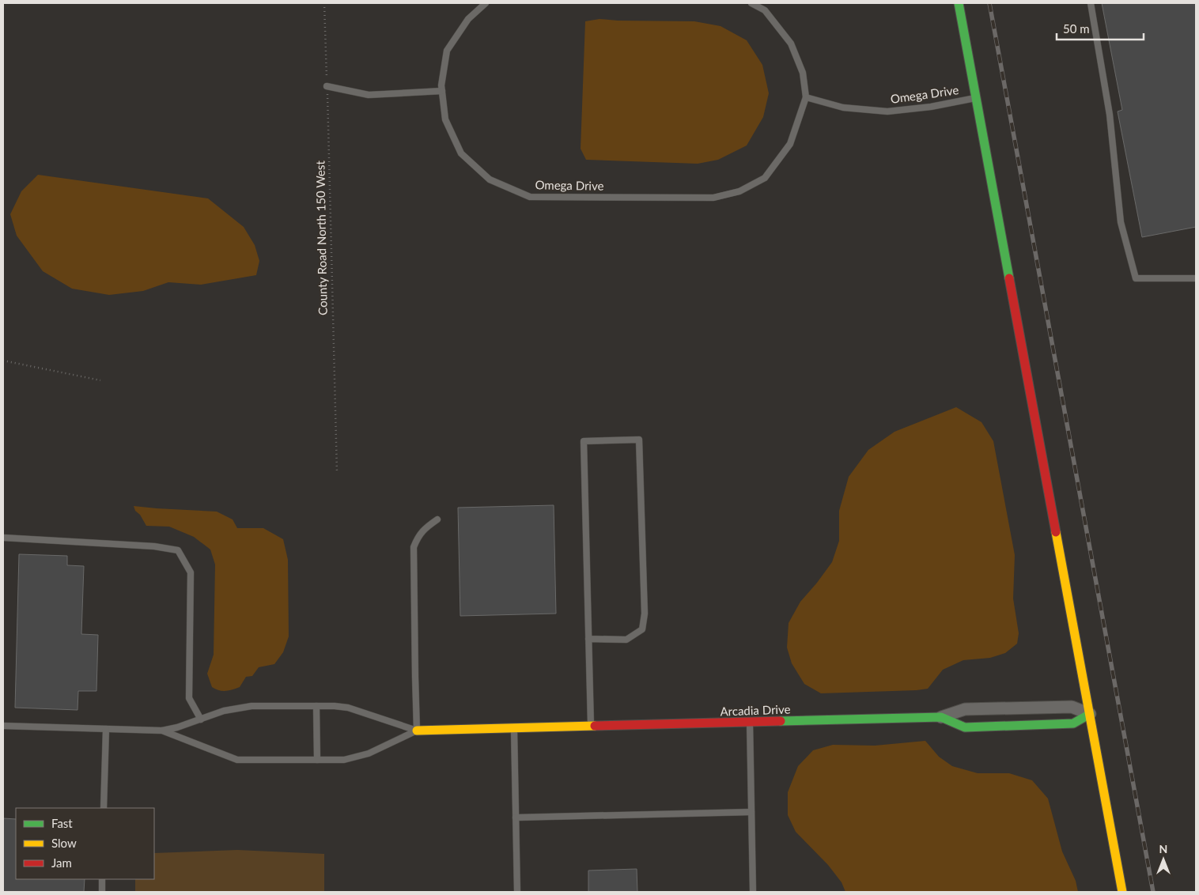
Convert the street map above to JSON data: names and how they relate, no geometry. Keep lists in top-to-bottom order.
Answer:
{
  "streets": {
    "main road": ["Arcadia Drive"],
    "lane": ["Omega Drive"],
    "path": ["County Road North 150 West"]
  },
  "legend": ["Fast", "Slow", "Jam"],
  "scale_bar": "50 m",
  "north": "top"
}
